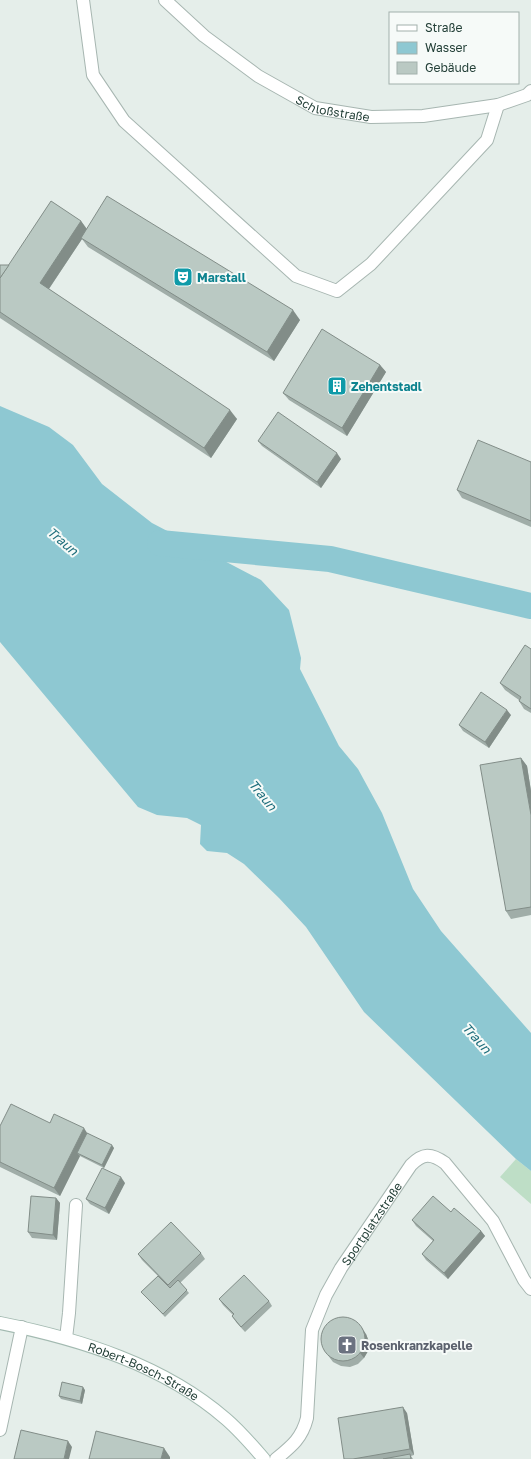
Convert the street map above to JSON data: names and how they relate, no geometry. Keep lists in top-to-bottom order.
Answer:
{
  "streets": {
    "street": ["Schloßstraße", "Sportplatzstraße", "Robert-Bosch-Straße"]
  },
  "water": ["Traun"],
  "places": {
    "theatre": ["Marstall"],
    "building": ["Zehentstadl"],
    "church": ["Rosenkranzkapelle"]
  },
  "legend": ["Straße", "Wasser", "Gebäude"]
}
